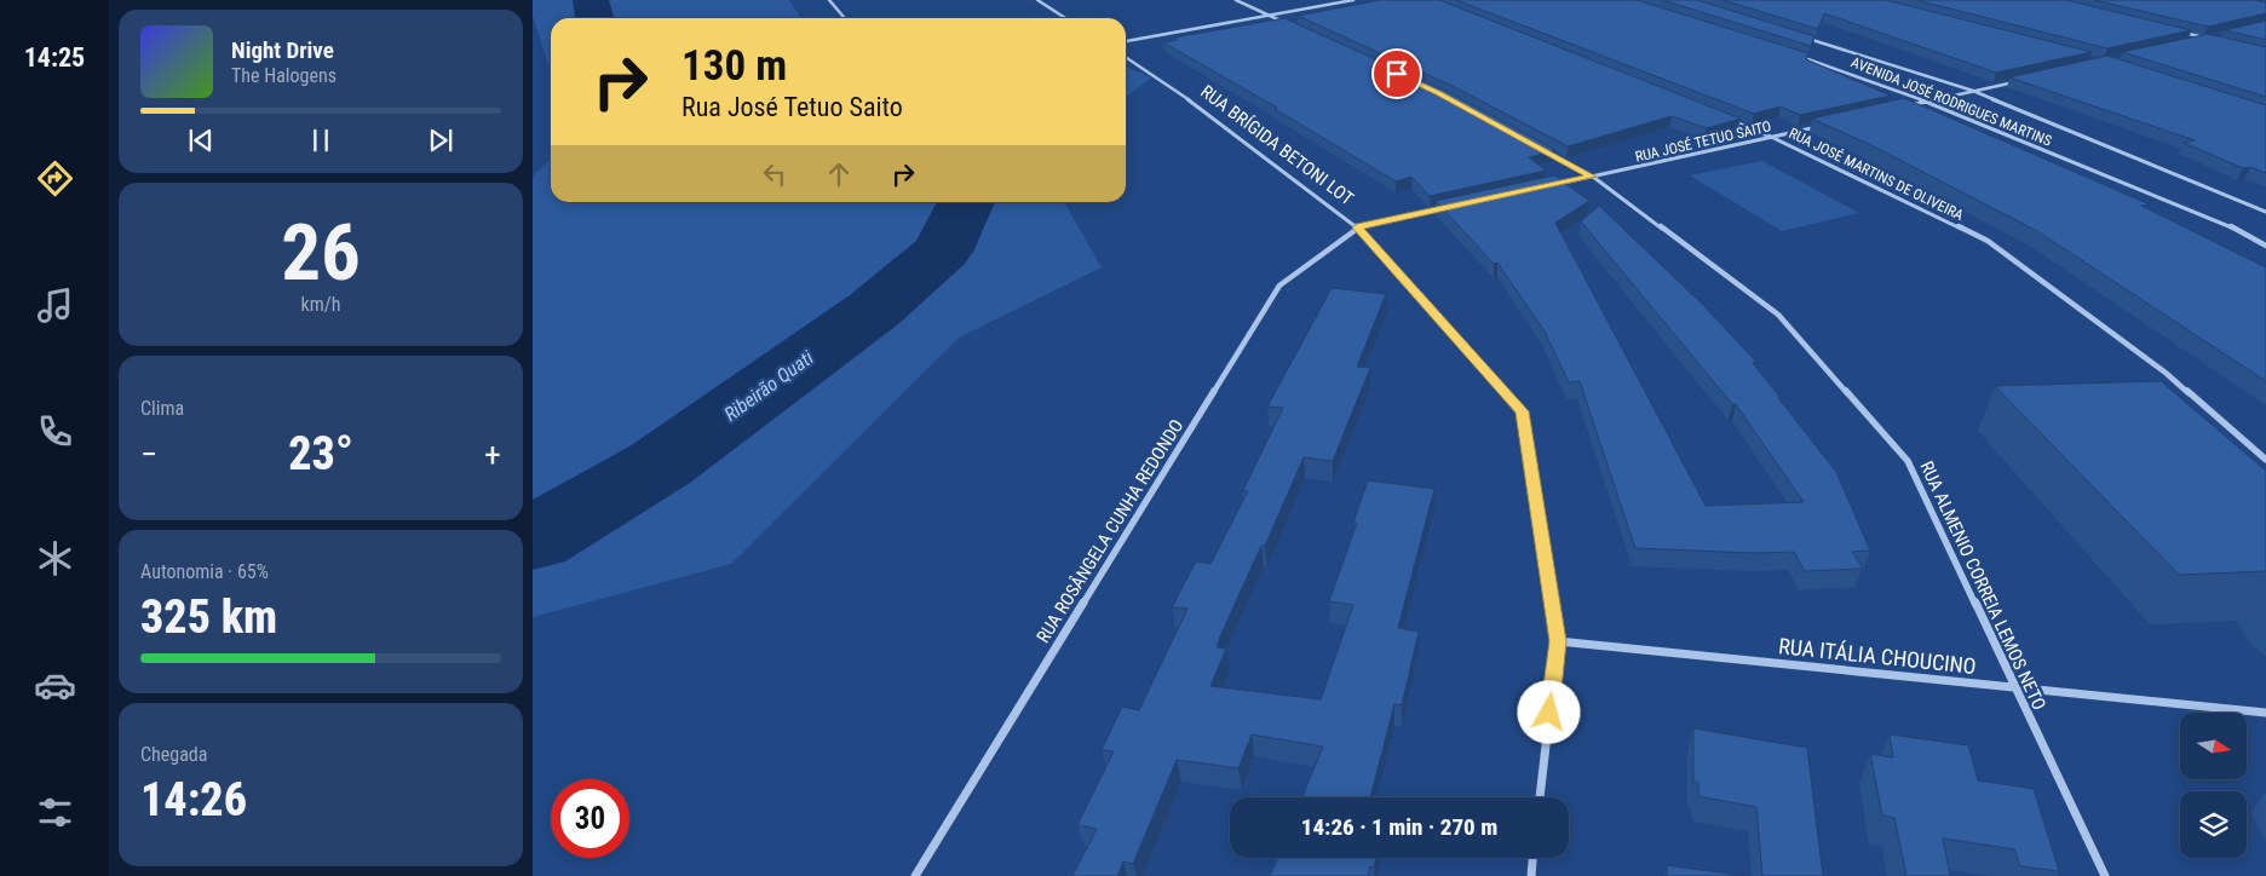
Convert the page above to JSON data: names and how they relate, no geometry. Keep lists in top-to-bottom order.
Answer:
{
  "streets": {
    "street": [
      "AVENIDA JOSÉ RODRIGUES MARTINS",
      "RUA JOSÉ TETUO SAITO",
      "RUA BRÍGIDA BETONI LOT",
      "RUA JOSÉ MARTINS DE OLIVEIRA",
      "RUA ROSÂNGELA CUNHA REDONDO",
      "RUA ALMENIO CORREIA LEMOS NETO",
      "RUA ITÁLIA CHOUCINO"
    ]
  },
  "crossings": [
    ["RUA JOSÉ TETUO SAITO", "RUA JOSÉ MARTINS DE OLIVEIRA"],
    ["RUA JOSÉ TETUO SAITO", "RUA ALMENIO CORREIA LEMOS NETO"],
    ["RUA BRÍGIDA BETONI LOT", "RUA ROSÂNGELA CUNHA REDONDO"],
    ["RUA BRÍGIDA BETONI LOT", "RUA ITÁLIA CHOUCINO"],
    ["RUA ALMENIO CORREIA LEMOS NETO", "RUA ITÁLIA CHOUCINO"]
  ],
  "water": ["Ribeirão Quati"],
  "north": "right",
  "page": {
    "tabs": "14:25",
    "turn": ["130 m", "Rua José Tetuo Saito"],
    "song": ["Night Drive", "The Halogens"],
    "tile": [
      ["26", "km/h"],
      "Clima",
      ["Autonomia · 65%", "325 km"],
      ["Chegada", "14:26"]
    ],
    "heat": ["−", "23°", "+"],
    "limit": "30",
    "trip": "14:26 · 1 min · 270 m"
  }
}
